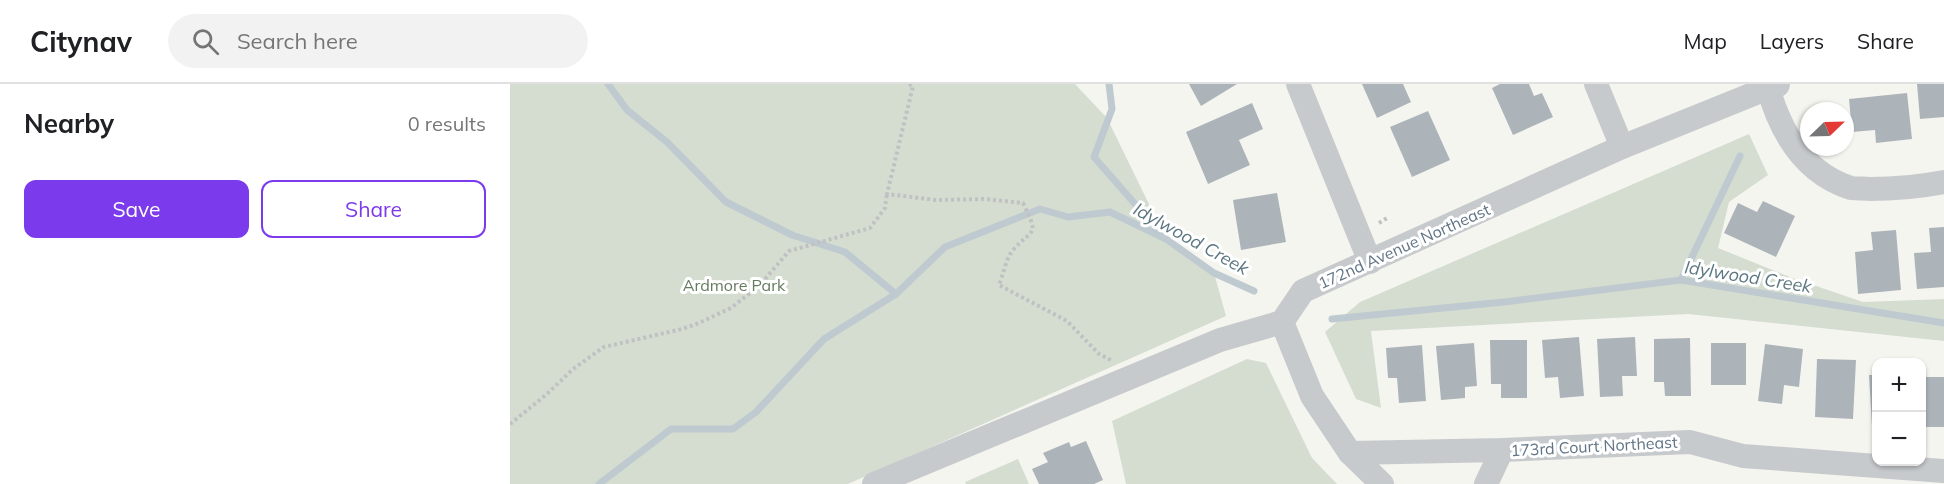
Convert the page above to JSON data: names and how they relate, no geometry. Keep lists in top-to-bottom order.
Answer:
{
  "streets": {
    "street": ["172nd Avenue Northeast", "173rd Court Northeast"]
  },
  "water": ["Idylwood Creek"],
  "parks": ["Ardmore Park"],
  "north": "top right",
  "page": {
    "header": "Citynav",
    "search": "Search here",
    "nav": ["Map", "Layers", "Share"],
    "heading": ["Nearby", "0 results"],
    "buttons": ["Save", "Share"],
    "map_buttons": ["+", "−"]
  }
}
